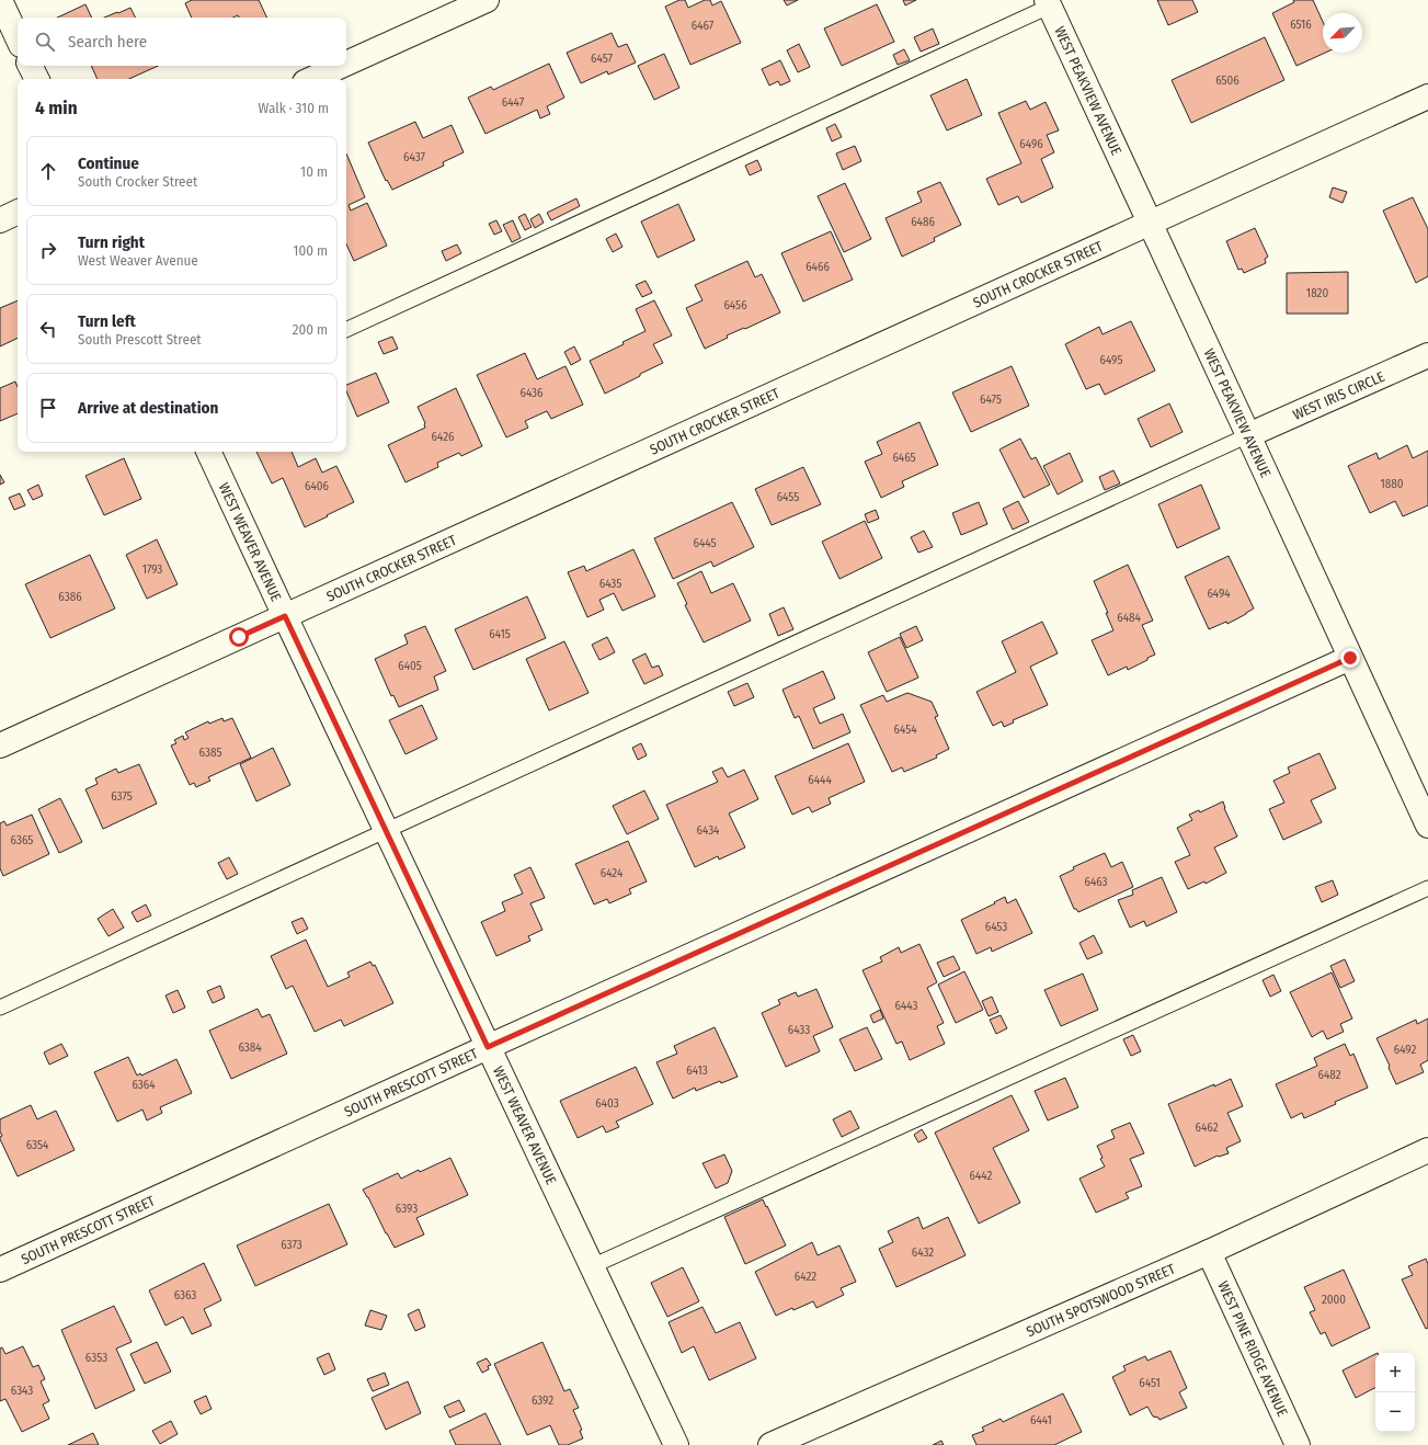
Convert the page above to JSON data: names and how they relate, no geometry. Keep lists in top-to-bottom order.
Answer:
{
  "streets": {
    "street": [
      "WEST PEAKVIEW AVENUE",
      "SOUTH CROCKER STREET",
      "WEST IRIS CIRCLE",
      "WEST WEAVER AVENUE",
      "SOUTH PRESCOTT STREET",
      "SOUTH SPOTSWOOD STREET",
      "WEST PINE RIDGE AVENUE"
    ]
  },
  "crossings": [
    ["WEST PEAKVIEW AVENUE", "SOUTH CROCKER STREET"],
    ["WEST PEAKVIEW AVENUE", "WEST IRIS CIRCLE"],
    ["WEST PEAKVIEW AVENUE", "SOUTH PRESCOTT STREET"],
    ["SOUTH CROCKER STREET", "WEST WEAVER AVENUE"],
    ["WEST WEAVER AVENUE", "SOUTH PRESCOTT STREET"],
    ["SOUTH SPOTSWOOD STREET", "WEST PINE RIDGE AVENUE"]
  ],
  "house_numbers": [
    "6516",
    "6467",
    "6457",
    "6506",
    "6447",
    "6496",
    "6437",
    "6486",
    "6466",
    "1820",
    "6456",
    "6495",
    "6436",
    "6475",
    "6426",
    "6465",
    "1880",
    "6406",
    "6455",
    "6445",
    "1793",
    "6435",
    "6494",
    "6386",
    "6484",
    "6415",
    "6405",
    "6454",
    "6385",
    "6444",
    "6375",
    "6434",
    "6365",
    "6424",
    "6463",
    "6453",
    "6443",
    "6433",
    "6384",
    "6492",
    "6413",
    "6482",
    "6364",
    "6403",
    "6462",
    "6354",
    "6442",
    "6393",
    "6373",
    "6432",
    "6422",
    "6363",
    "2000",
    "6353",
    "6451",
    "6343",
    "6392",
    "6441"
  ],
  "north": "bottom left",
  "page": {
    "search": "Search here",
    "heading": ["4 min", "Walk · 310 m"],
    "list": [
      ["Continue", "South Crocker Street", "10 m"],
      ["Turn right", "West Weaver Avenue", "100 m"],
      ["Turn left", "South Prescott Street", "200 m"],
      "Arrive at destination"
    ],
    "map_buttons": ["+", "−"]
  }
}
